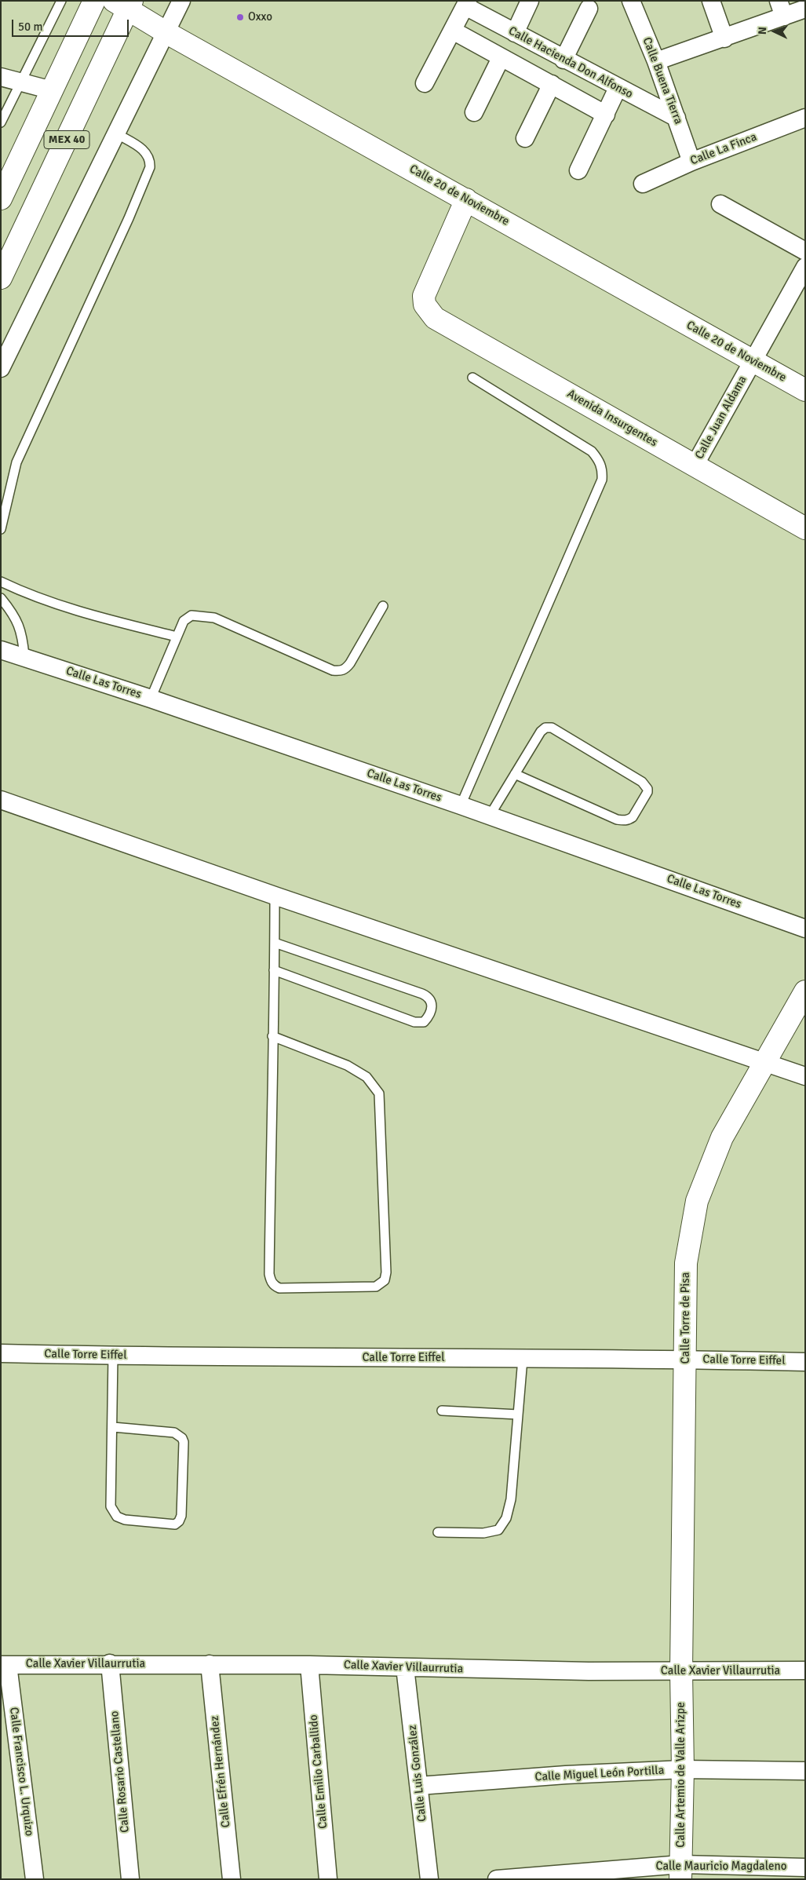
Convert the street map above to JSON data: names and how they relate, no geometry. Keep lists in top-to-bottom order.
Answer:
{
  "streets": {
    "main road": [
      "MEX 40",
      "Calle 20 de Noviembre",
      "Avenida Insurgentes",
      "Calle Torre de Pisa",
      "Calle Artemio de Valle Arizpe"
    ],
    "street": [
      "Calle Hacienda Don Alfonso",
      "Calle Buena Tierra",
      "Calle La Finca",
      "Calle Juan Aldama",
      "Calle Las Torres",
      "Calle Torre Eiffel",
      "Calle Xavier Villaurrutia",
      "Calle Francisco L. Urquizo",
      "Calle Rosario Castellano",
      "Calle Efrén Hernández",
      "Calle Emilio Carballido",
      "Calle Luis González",
      "Calle Miguel León Portilla",
      "Calle Mauricio Magdaleno"
    ]
  },
  "crossings": [
    ["Calle Hacienda Don Alfonso", "Calle Buena Tierra"],
    ["Calle Buena Tierra", "Calle La Finca"],
    ["MEX 40", "Calle 20 de Noviembre"],
    ["Calle 20 de Noviembre", "Calle Juan Aldama"],
    ["Calle 20 de Noviembre", "Avenida Insurgentes"],
    ["Calle Juan Aldama", "Avenida Insurgentes"],
    ["Calle Torre de Pisa", "Calle Torre Eiffel"],
    ["Calle Torre de Pisa", "Calle Xavier Villaurrutia"],
    ["Calle Torre de Pisa", "Calle Artemio de Valle Arizpe"],
    ["Calle Xavier Villaurrutia", "Calle Francisco L. Urquizo"],
    ["Calle Xavier Villaurrutia", "Calle Rosario Castellano"],
    ["Calle Xavier Villaurrutia", "Calle Efrén Hernández"],
    ["Calle Xavier Villaurrutia", "Calle Emilio Carballido"],
    ["Calle Xavier Villaurrutia", "Calle Luis González"],
    ["Calle Xavier Villaurrutia", "Calle Artemio de Valle Arizpe"],
    ["Calle Luis González", "Calle Miguel León Portilla"],
    ["Calle Miguel León Portilla", "Calle Artemio de Valle Arizpe"],
    ["Calle Artemio de Valle Arizpe", "Calle Mauricio Magdaleno"]
  ],
  "places": ["Oxxo"],
  "scale_bar": "50 m",
  "north": "left"
}
